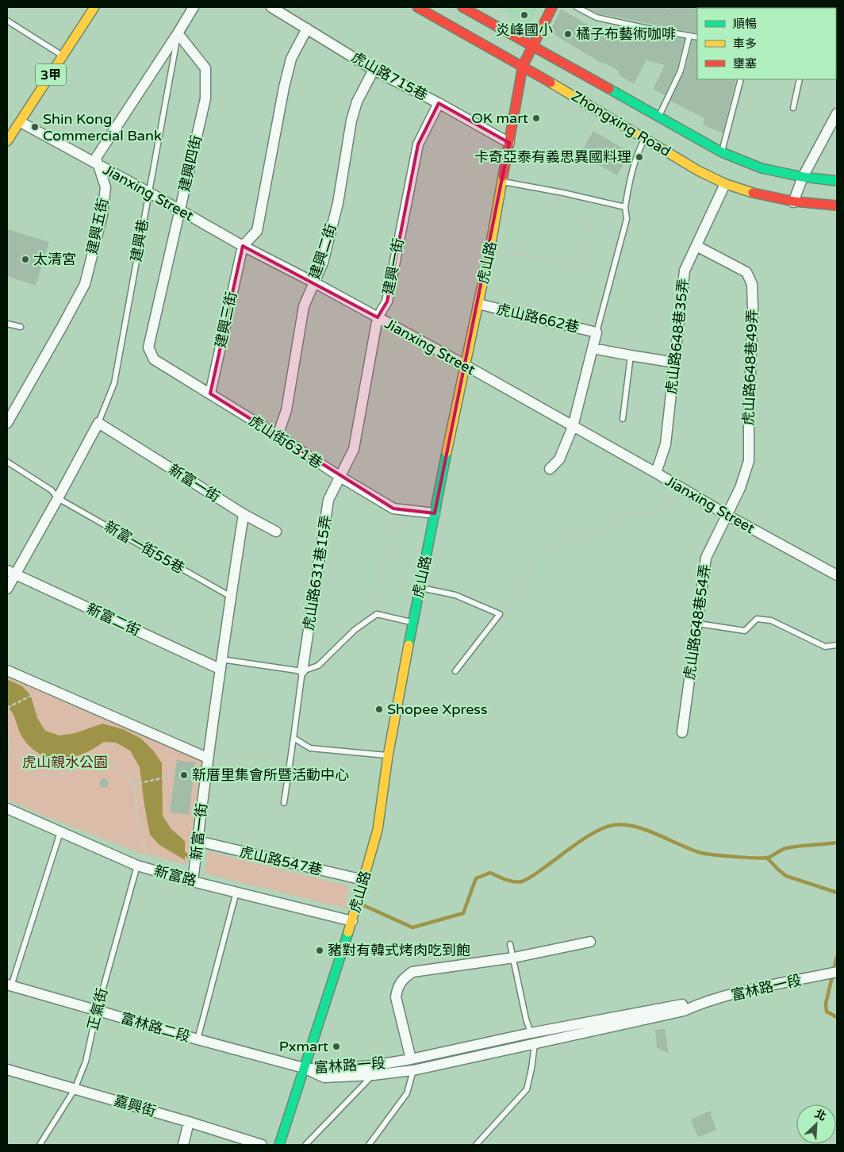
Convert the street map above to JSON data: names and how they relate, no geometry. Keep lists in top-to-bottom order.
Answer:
{
  "streets": {
    "street": [
      "3甲",
      "虎山路715巷",
      "Zhongxing Road",
      "建興四街",
      "Jianxing Street",
      "建興五街",
      "建興二街",
      "虎山路",
      "建興一街",
      "虎山路662巷",
      "建興三街",
      "虎山路648巷35弄",
      "虎山路648巷49弄",
      "虎山街631巷",
      "新富一街",
      "虎山路631巷15弄",
      "新富二街",
      "虎山路648巷54弄",
      "虎山路547巷",
      "新富路",
      "富林路一段",
      "富林路二段",
      "嘉興街"
    ],
    "lane": ["建興巷", "新富一街55巷", "正氣街"]
  },
  "crossings": [
    ["3甲", "Jianxing Street"],
    ["虎山路715巷", "建興二街"],
    ["虎山路715巷", "虎山路"],
    ["虎山路715巷", "建興一街"],
    ["Zhongxing Road", "虎山路"],
    ["Zhongxing Road", "虎山路648巷35弄"],
    ["建興四街", "Jianxing Street"],
    ["建興四街", "建興巷"],
    ["建興四街", "虎山街631巷"],
    ["Jianxing Street", "建興五街"],
    ["Jianxing Street", "建興巷"],
    ["Jianxing Street", "建興二街"],
    ["Jianxing Street", "虎山路"],
    ["Jianxing Street", "建興一街"],
    ["Jianxing Street", "建興三街"],
    ["Jianxing Street", "虎山路648巷35弄"],
    ["Jianxing Street", "虎山路648巷49弄"],
    ["Jianxing Street", "虎山路648巷54弄"],
    ["建興巷", "新富一街"],
    ["建興二街", "虎山街631巷"],
    ["虎山路", "虎山路662巷"],
    ["虎山路", "虎山街631巷"],
    ["虎山路", "虎山路547巷"],
    ["虎山路", "新富路"],
    ["虎山路", "富林路一段"],
    ["虎山路", "富林路二段"],
    ["建興一街", "虎山街631巷"],
    ["建興一街", "虎山路631巷15弄"],
    ["虎山路662巷", "虎山路648巷35弄"],
    ["建興三街", "虎山街631巷"],
    ["虎山路648巷35弄", "虎山路648巷49弄"],
    ["虎山路648巷49弄", "虎山路648巷54弄"],
    ["虎山街631巷", "虎山路631巷15弄"],
    ["新富一街", "新富一街55巷"],
    ["新富一街", "新富二街"],
    ["新富一街", "虎山路547巷"],
    ["新富一街", "新富路"],
    ["新富路", "正氣街"],
    ["富林路一段", "富林路二段"],
    ["正氣街", "富林路二段"],
    ["正氣街", "嘉興街"]
  ],
  "parks": ["虎山親水公園"],
  "places": [
    "炎峰國小",
    "橘子布藝術咖啡",
    "OK mart",
    "Shin Kong Commercial Bank",
    "卡奇亞泰有義思異國料理",
    "太清宮",
    "Shopee Xpress",
    "新厝里集會所暨活動中心",
    "豬對有韓式烤肉吃到飽",
    "Pxmart"
  ],
  "legend": ["順暢", "車多", "壅塞"],
  "north": "top right"
}
